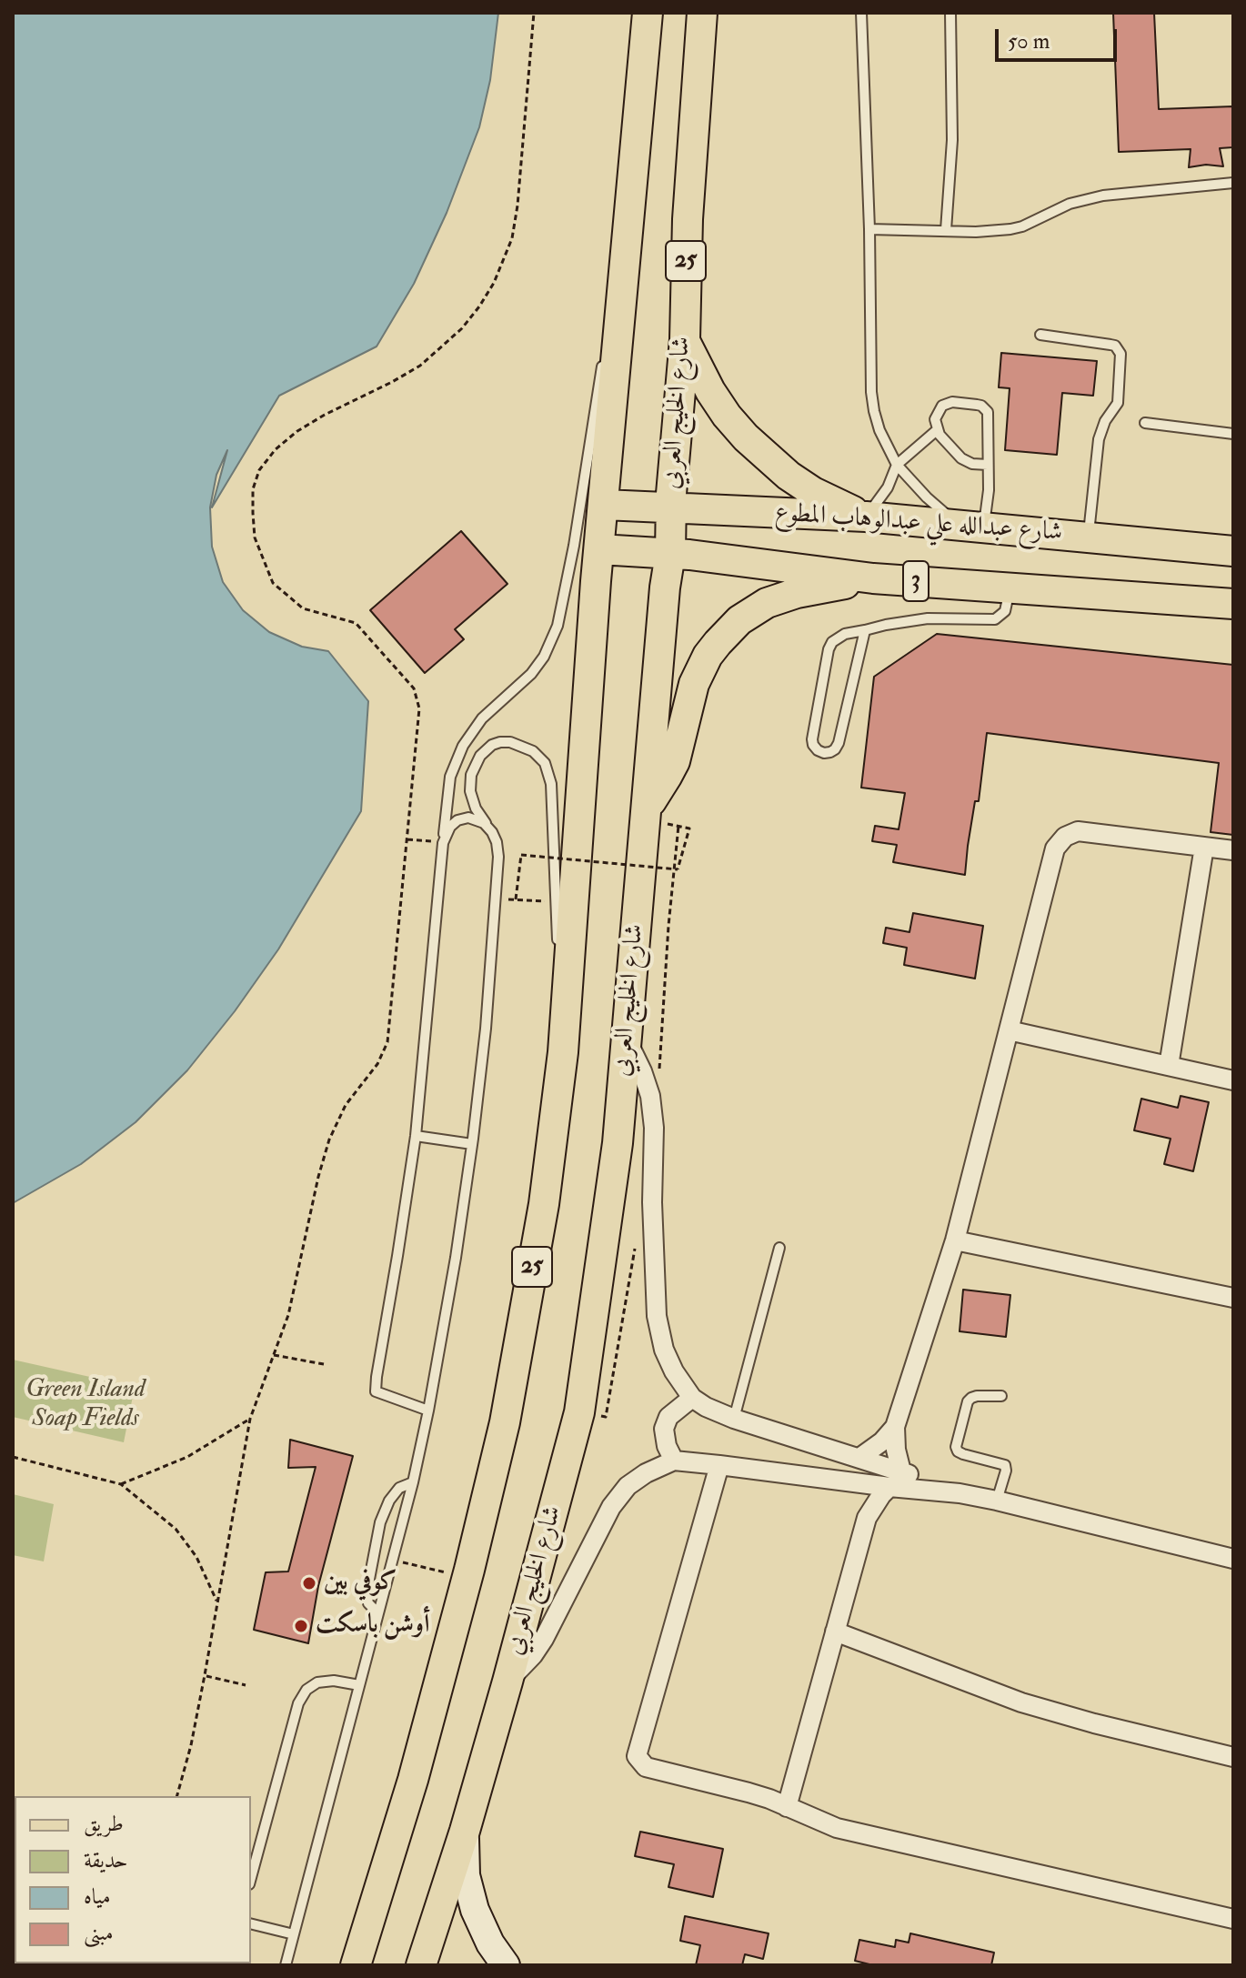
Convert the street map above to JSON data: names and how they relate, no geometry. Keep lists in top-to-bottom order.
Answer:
{
  "streets": {
    "main road": [
      "25",
      "شارع الخليج العربي",
      "شارع عبدالله علي عبدالوهاب المطوع",
      "3"
    ]
  },
  "crossings": [
    ["25", "شارع عبدالله علي عبدالوهاب المطوع"],
    ["شارع الخليج العربي", "شارع عبدالله علي عبدالوهاب المطوع"]
  ],
  "parks": ["Green Island Soap Fields"],
  "places": ["كوفي بين", "أوشن باسكت"],
  "legend": [
    "طريق",
    "حديقة",
    "مياه",
    "مبنى"
  ],
  "scale_bar": "50 m"
}
